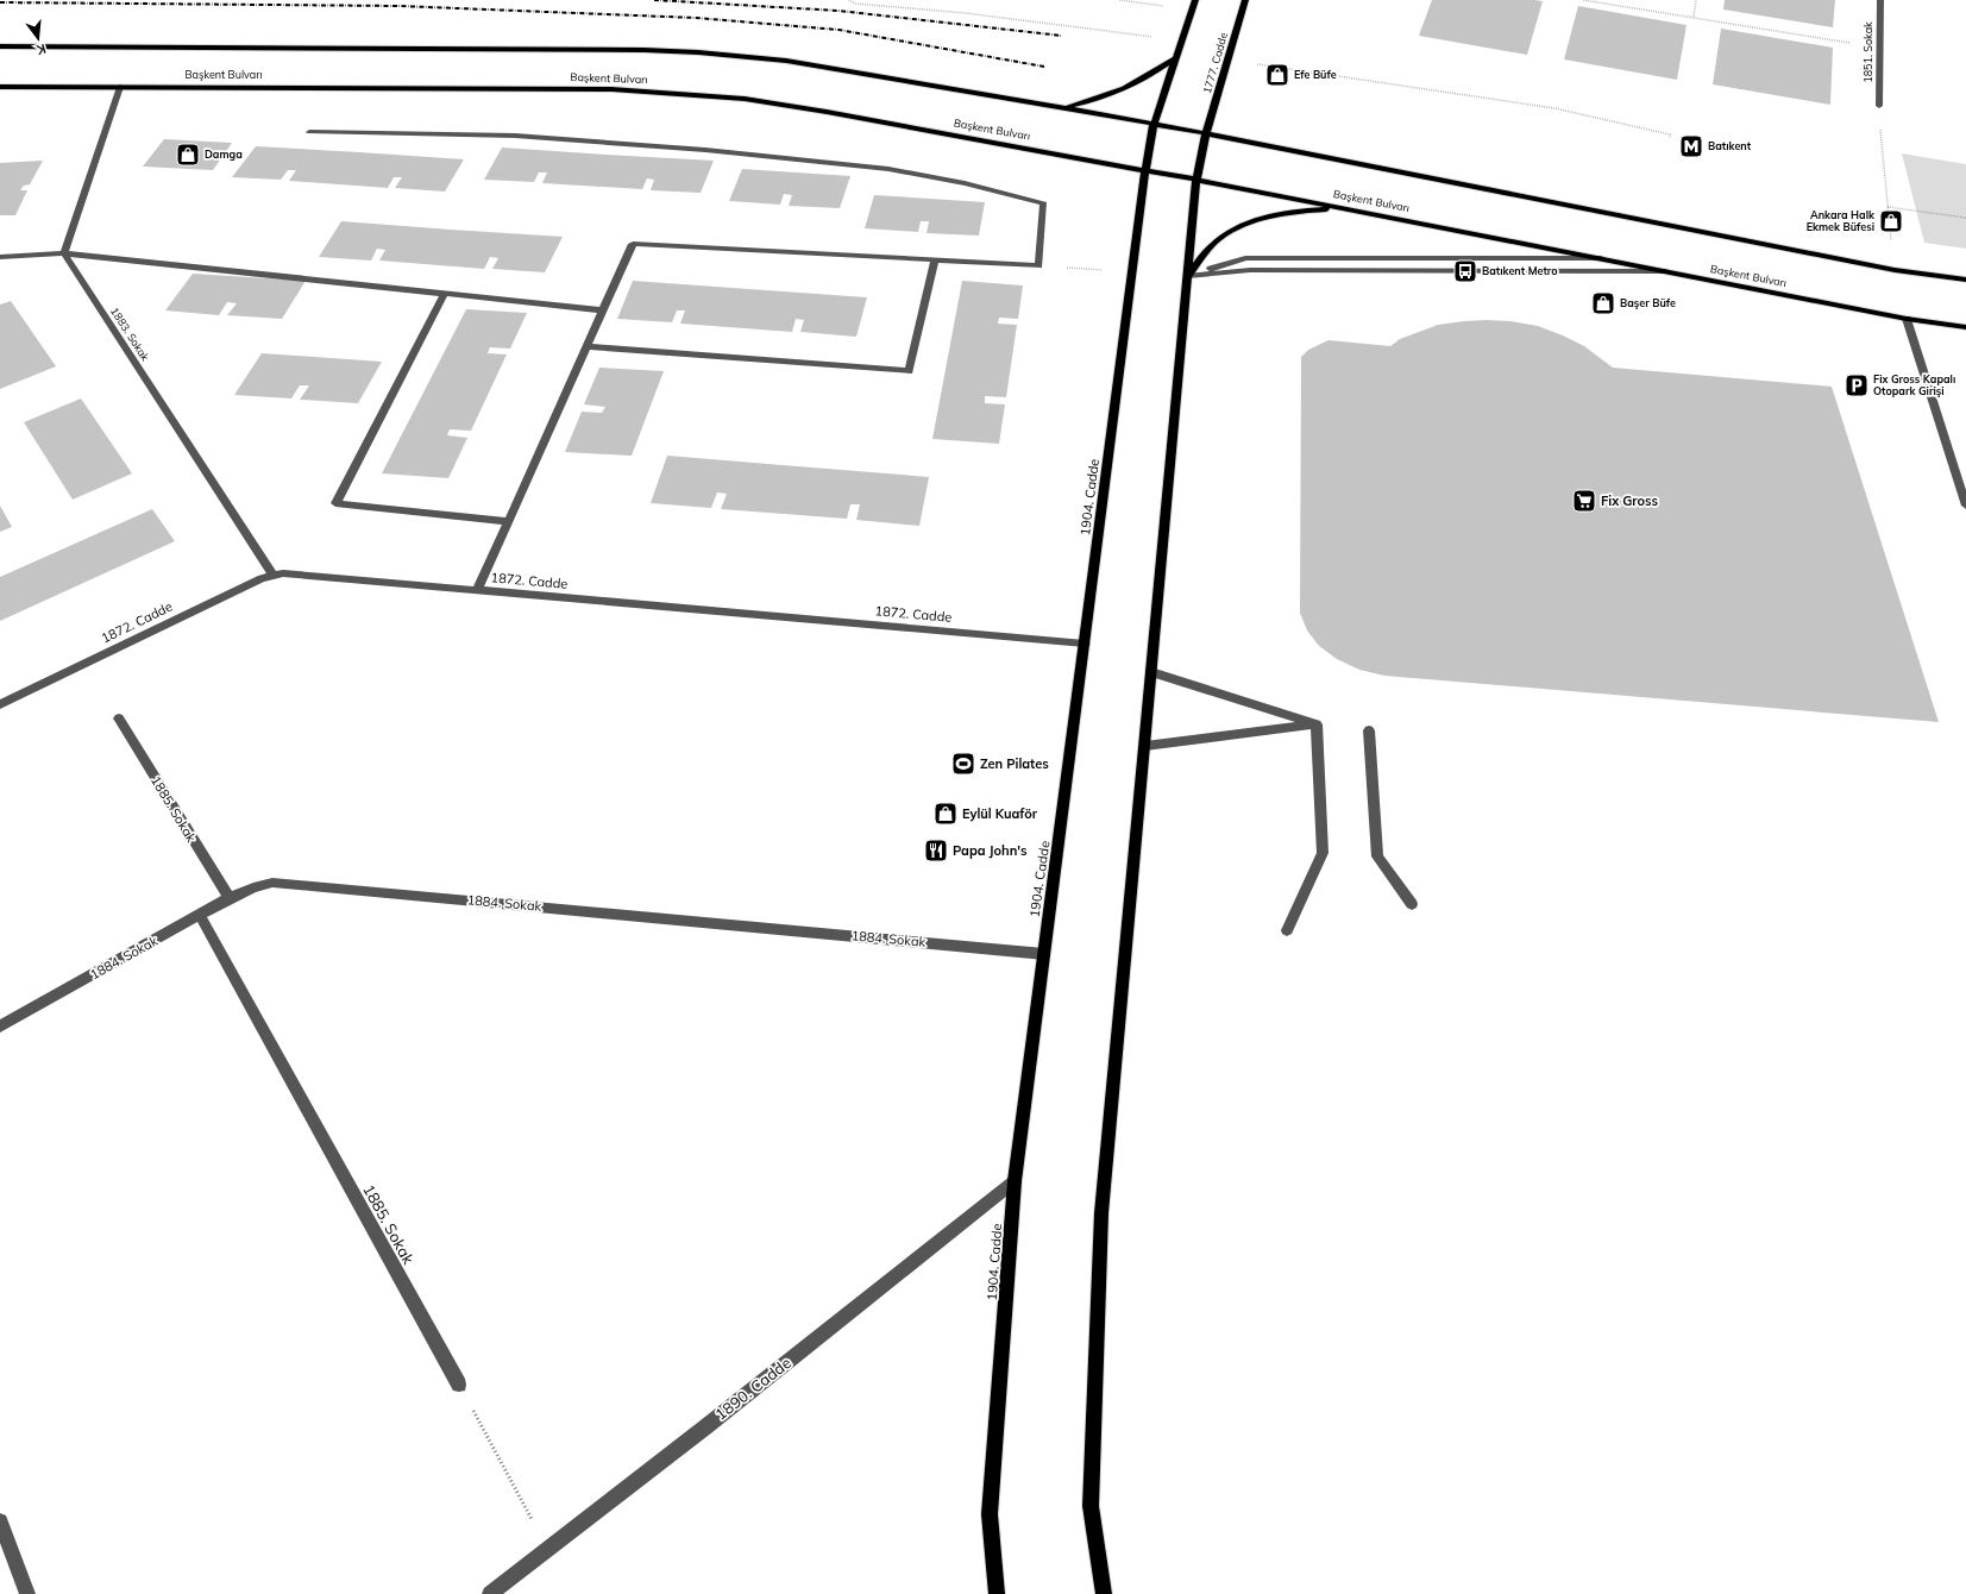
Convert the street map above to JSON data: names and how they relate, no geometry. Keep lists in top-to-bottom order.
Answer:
{
  "streets": {
    "main road": ["1777. Cadde", "Başkent Bulvarı", "1904. Cadde"],
    "street": [
      "1851. Sokak",
      "1883. Sokak",
      "1872. Cadde",
      "1885. Sokak",
      "1884. Sokak",
      "1890. Cadde"
    ]
  },
  "crossings": [
    ["1777. Cadde", "Başkent Bulvarı"],
    ["Başkent Bulvarı", "1904. Cadde"],
    ["1883. Sokak", "1872. Cadde"],
    ["1904. Cadde", "1872. Cadde"],
    ["1904. Cadde", "1884. Sokak"],
    ["1904. Cadde", "1890. Cadde"],
    ["1885. Sokak", "1884. Sokak"]
  ],
  "places": {
    "shop": [
      "Efe Büfe",
      "Damga",
      "Ankara Halk Ekmek Büfesi",
      "Başer Büfe",
      "Eylül Kuaför"
    ],
    "metro station": ["Batıkent"],
    "bus stop": ["Batıkent Metro"],
    "parking": ["Fix Gross Kapalı Otopark Girişi"],
    "supermarket": ["Fix Gross"],
    "sports": ["Zen Pilates"],
    "restaurant": ["Papa John's"]
  },
  "north": "bottom"
}
